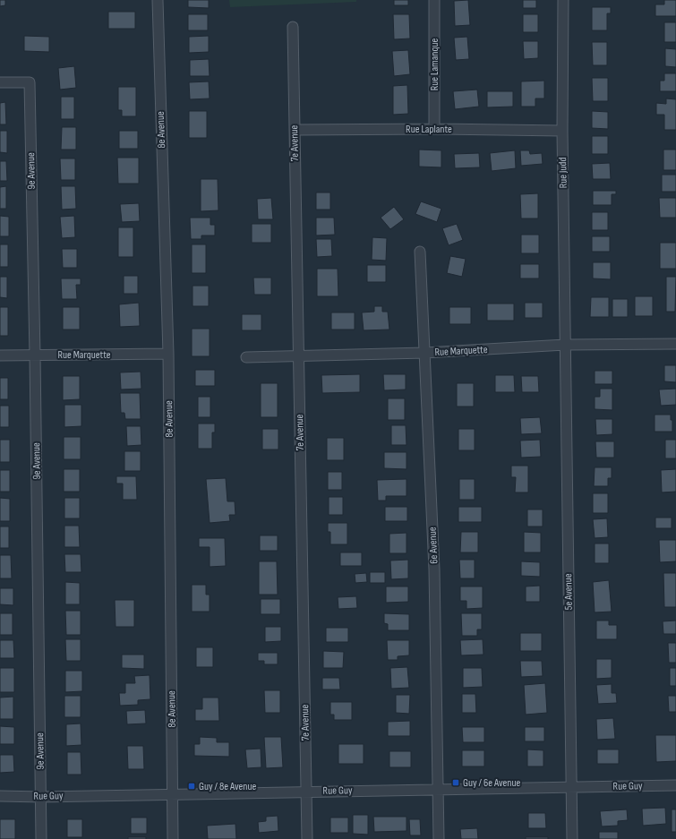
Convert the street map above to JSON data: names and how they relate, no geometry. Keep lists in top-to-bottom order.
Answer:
{
  "streets": {
    "street": [
      "Rue Lamanque",
      "Rue Laplante",
      "8e Avenue",
      "7e Avenue",
      "9e Avenue",
      "Rue Judd",
      "Rue Marquette",
      "6e Avenue",
      "5e Avenue",
      "Rue Guy"
    ]
  },
  "crossings": [
    ["Rue Lamanque", "Rue Laplante"],
    ["Rue Laplante", "7e Avenue"],
    ["Rue Laplante", "Rue Judd"],
    ["8e Avenue", "Rue Marquette"],
    ["8e Avenue", "Rue Guy"],
    ["7e Avenue", "Rue Marquette"],
    ["7e Avenue", "Rue Guy"],
    ["9e Avenue", "Rue Marquette"],
    ["9e Avenue", "Rue Guy"],
    ["Rue Judd", "Rue Marquette"],
    ["Rue Judd", "5e Avenue"],
    ["Rue Marquette", "6e Avenue"],
    ["Rue Marquette", "5e Avenue"],
    ["6e Avenue", "Rue Guy"],
    ["5e Avenue", "Rue Guy"]
  ],
  "places": {
    "transit": ["Guy / 6e Avenue", "Guy / 8e Avenue"]
  }
}
